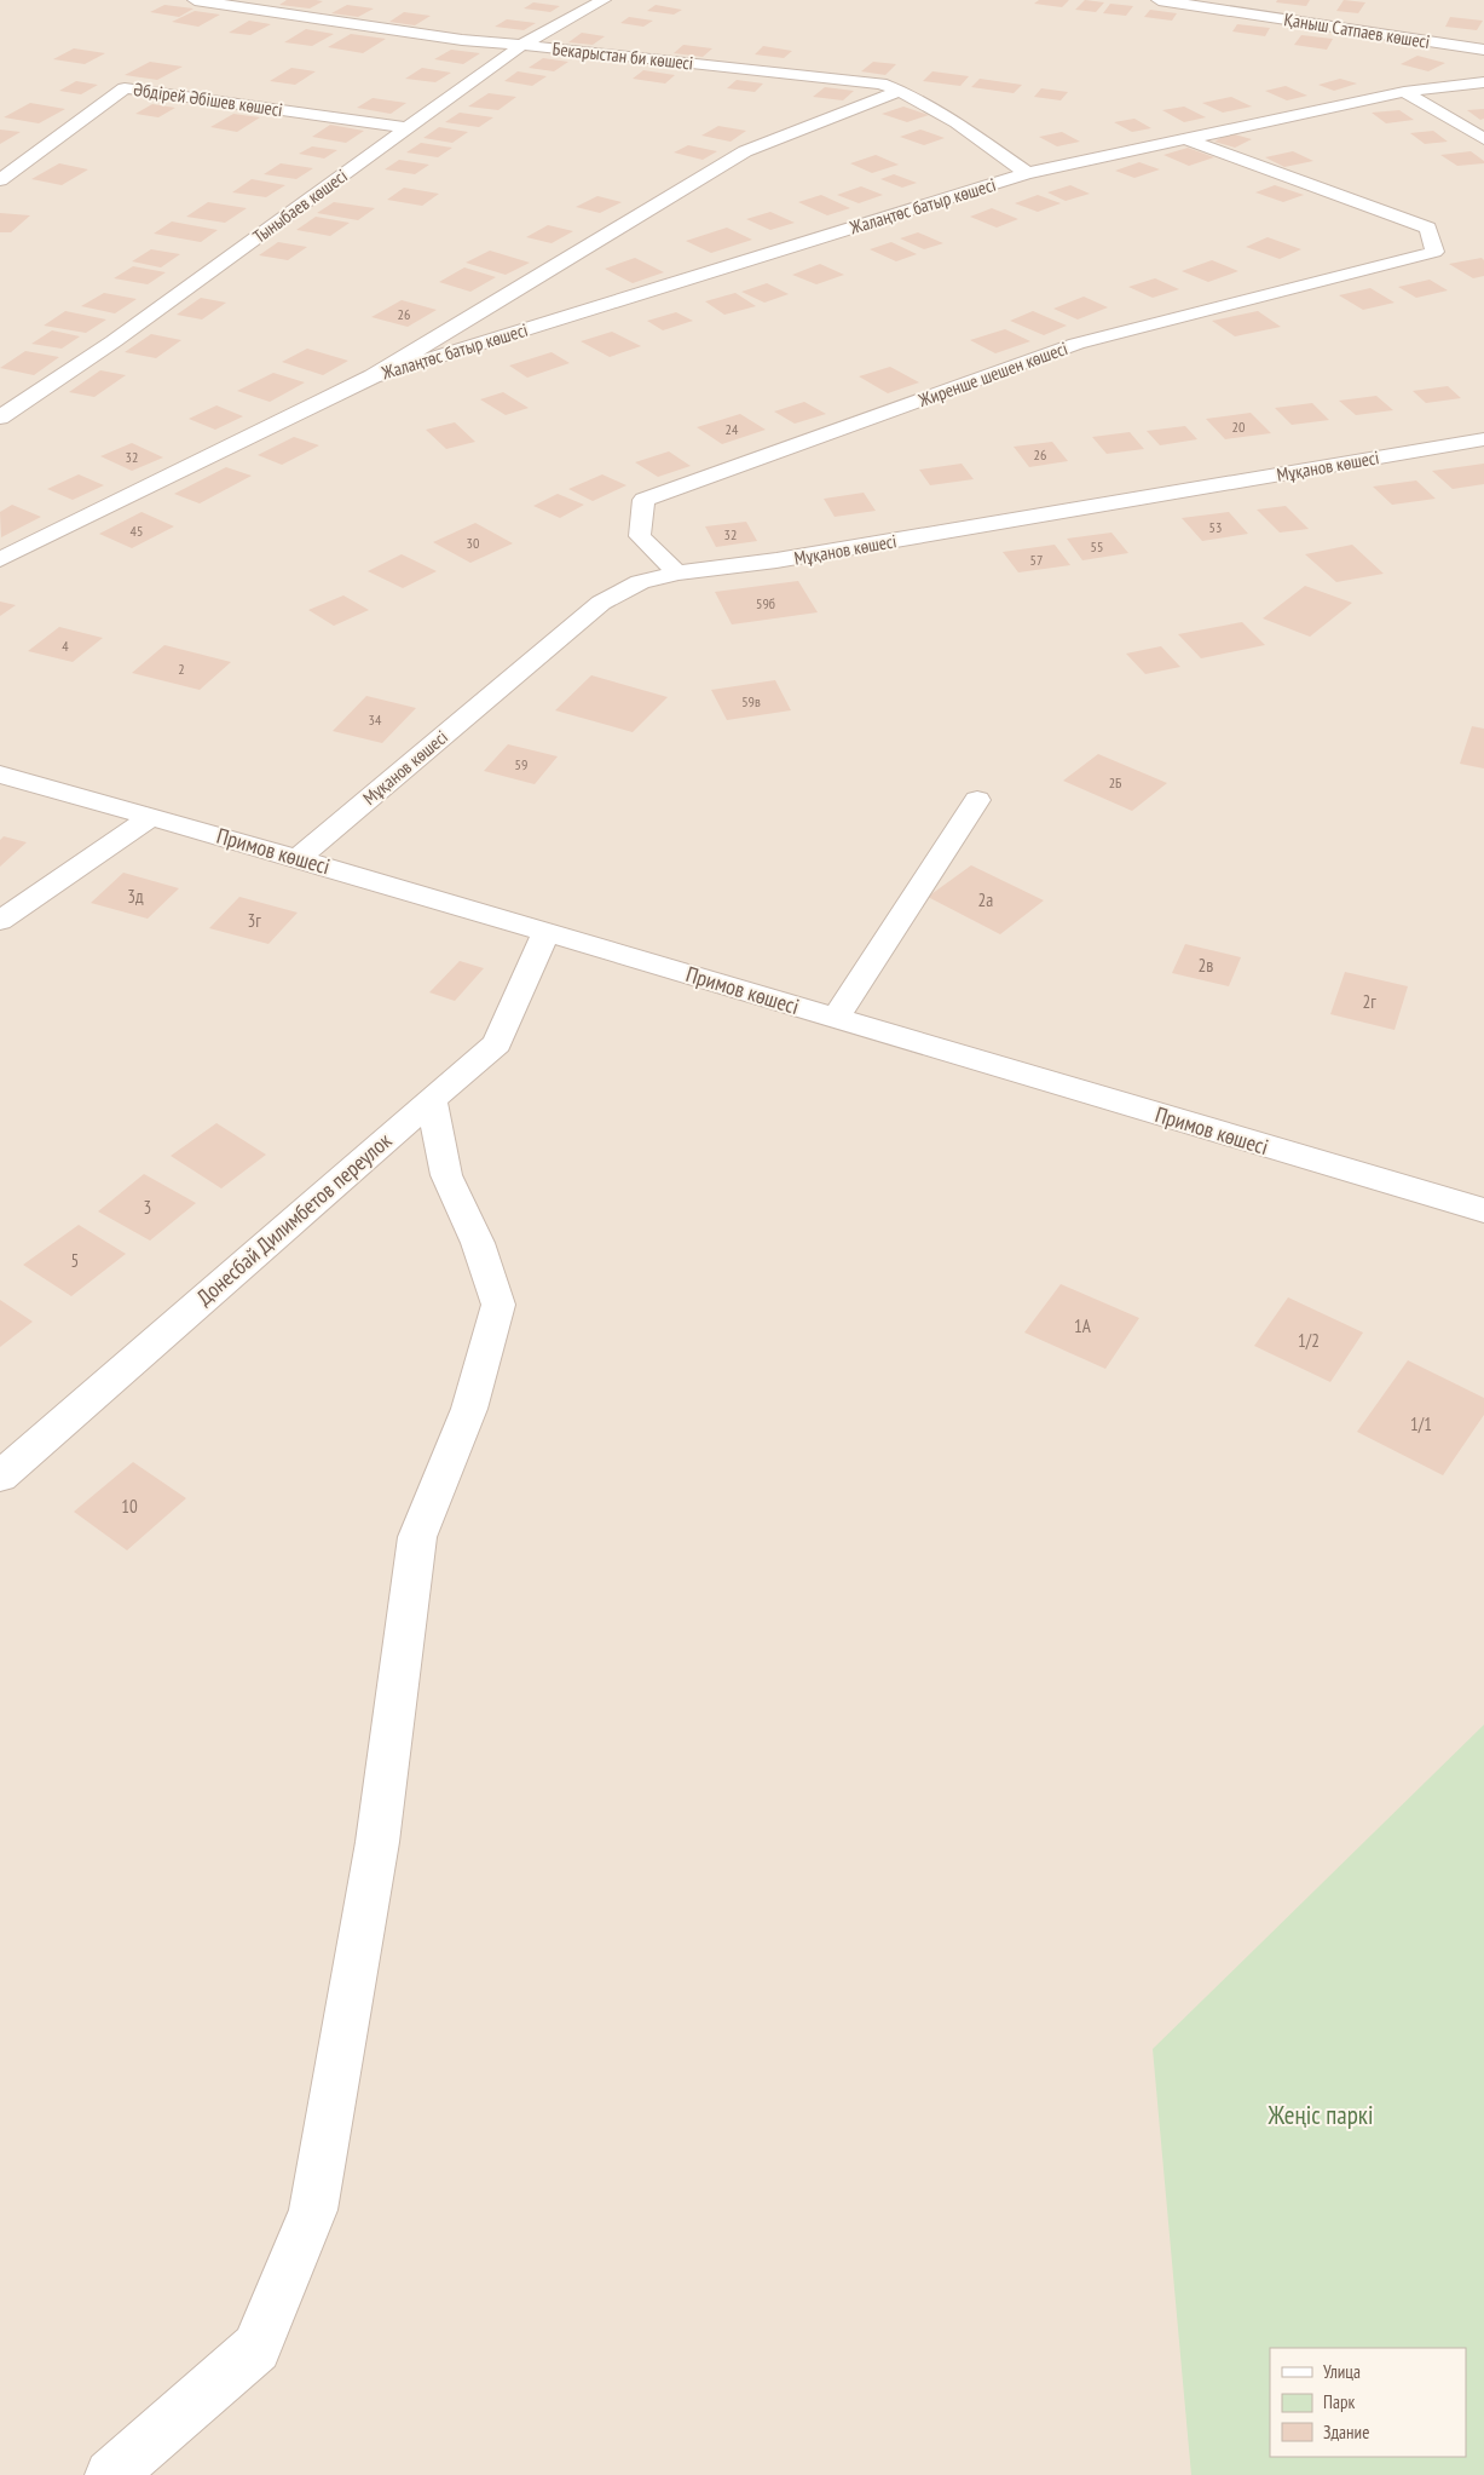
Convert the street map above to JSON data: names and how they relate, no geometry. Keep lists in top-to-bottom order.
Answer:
{
  "streets": {
    "street": [
      "Қаныш Сатпаев көшесі",
      "Бекарыстан би көшесі",
      "Әбдірей Әбішев көшесі",
      "Тыныбаев көшесі",
      "Жалаңтөс батыр көшесі",
      "Жиренше шешен көшесі",
      "Мұқанов көшесі",
      "Примов көшесі",
      "Донесбай Дилимбетов переулок"
    ]
  },
  "crossings": [
    ["Бекарыстан би көшесі", "Тыныбаев көшесі"],
    ["Бекарыстан би көшесі", "Жалаңтөс батыр көшесі"],
    ["Әбдірей Әбішев көшесі", "Тыныбаев көшесі"],
    ["Жалаңтөс батыр көшесі", "Жиренше шешен көшесі"],
    ["Жиренше шешен көшесі", "Мұқанов көшесі"],
    ["Мұқанов көшесі", "Примов көшесі"],
    ["Примов көшесі", "Донесбай Дилимбетов переулок"]
  ],
  "parks": ["Жеңіс паркі"],
  "house_numbers": [
    "26",
    "20",
    "24",
    "26",
    "32",
    "53",
    "45",
    "32",
    "30",
    "55",
    "57",
    "59б",
    "4",
    "2",
    "59в",
    "34",
    "59",
    "2Б",
    "3д",
    "2а",
    "3г",
    "2в",
    "2г",
    "3",
    "5",
    "1А",
    "1/2",
    "1/1",
    "10"
  ],
  "legend": ["Улица", "Парк", "Здание"]
}
